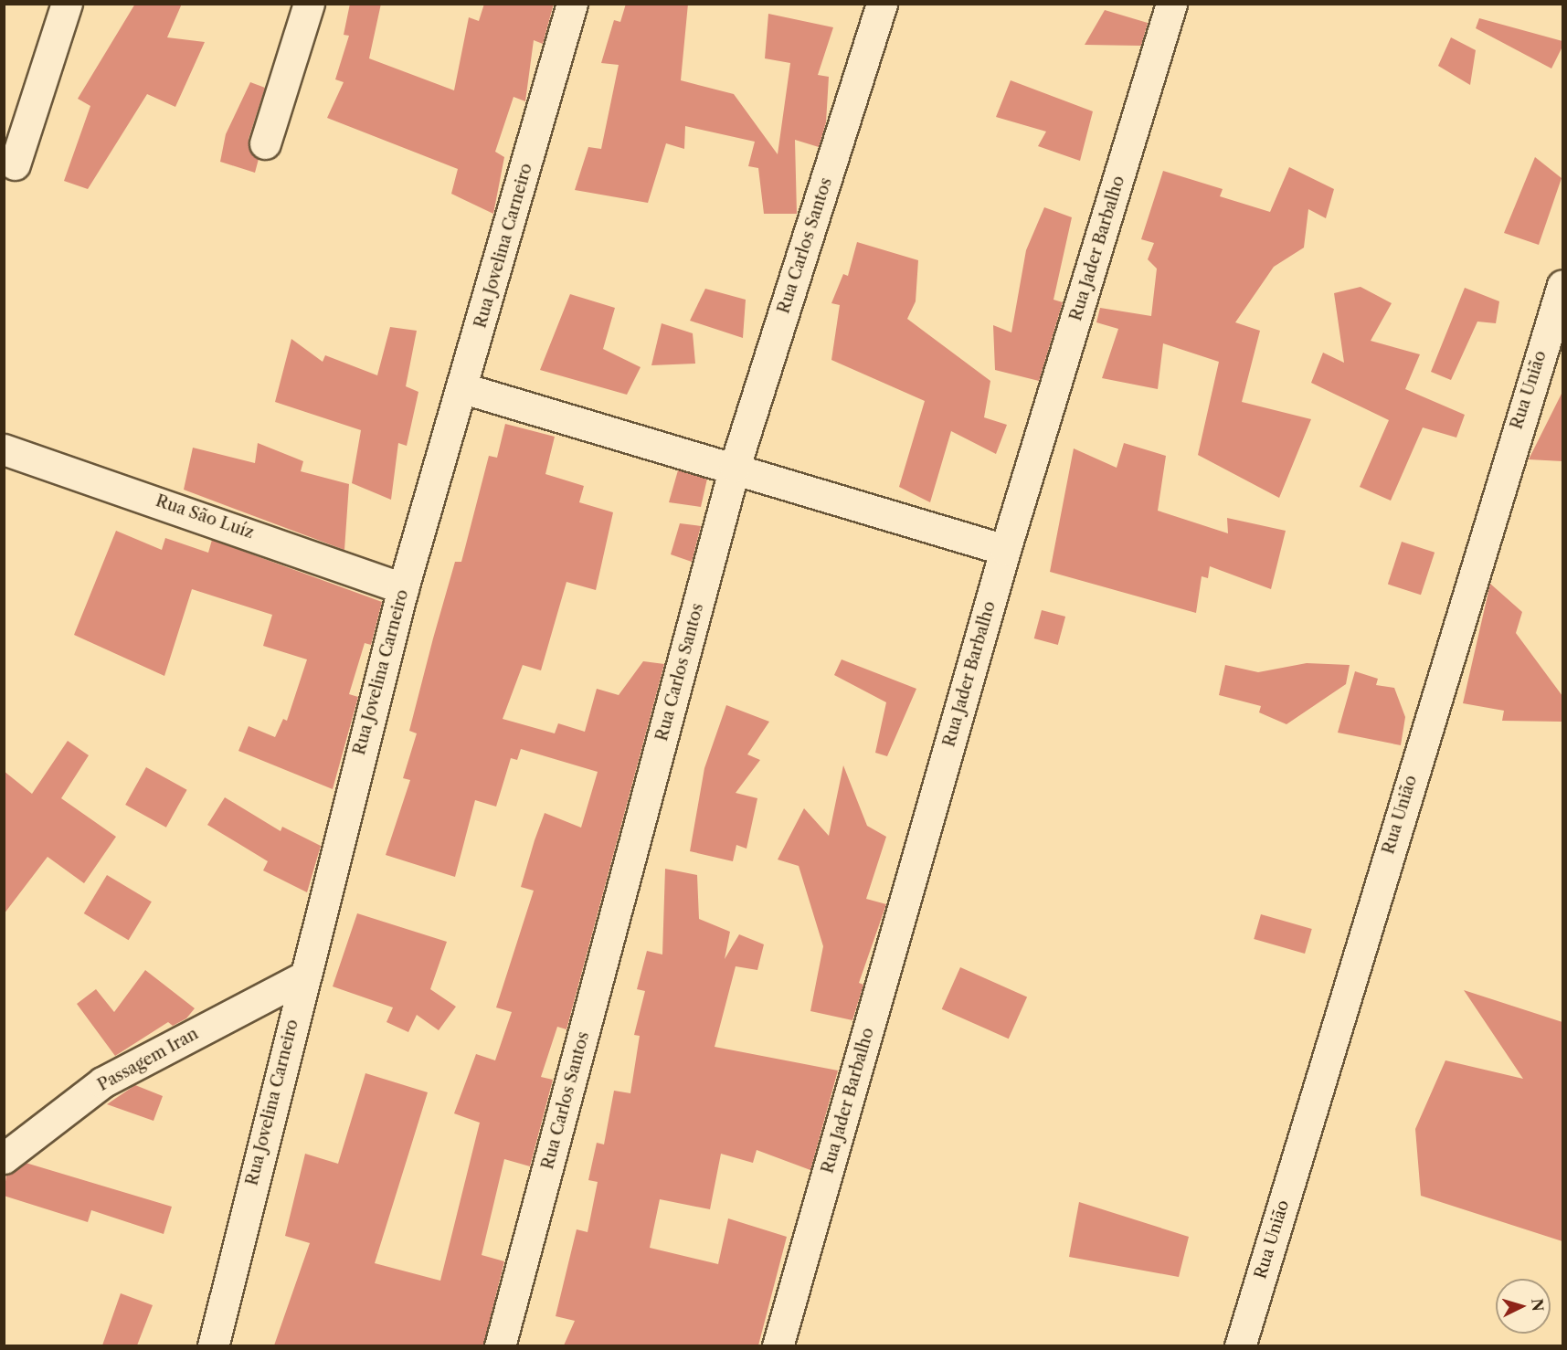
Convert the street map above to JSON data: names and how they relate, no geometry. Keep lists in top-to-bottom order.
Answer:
{
  "streets": {
    "street": [
      "Rua Jovelina Carneiro",
      "Rua Carlos Santos",
      "Rua Jader Barbalho",
      "Rua União",
      "Rua São Luíz",
      "Passagem Iran"
    ]
  },
  "crossings": [
    ["Rua Jovelina Carneiro", "Rua São Luíz"],
    ["Rua Jovelina Carneiro", "Passagem Iran"]
  ],
  "north": "right"
}
